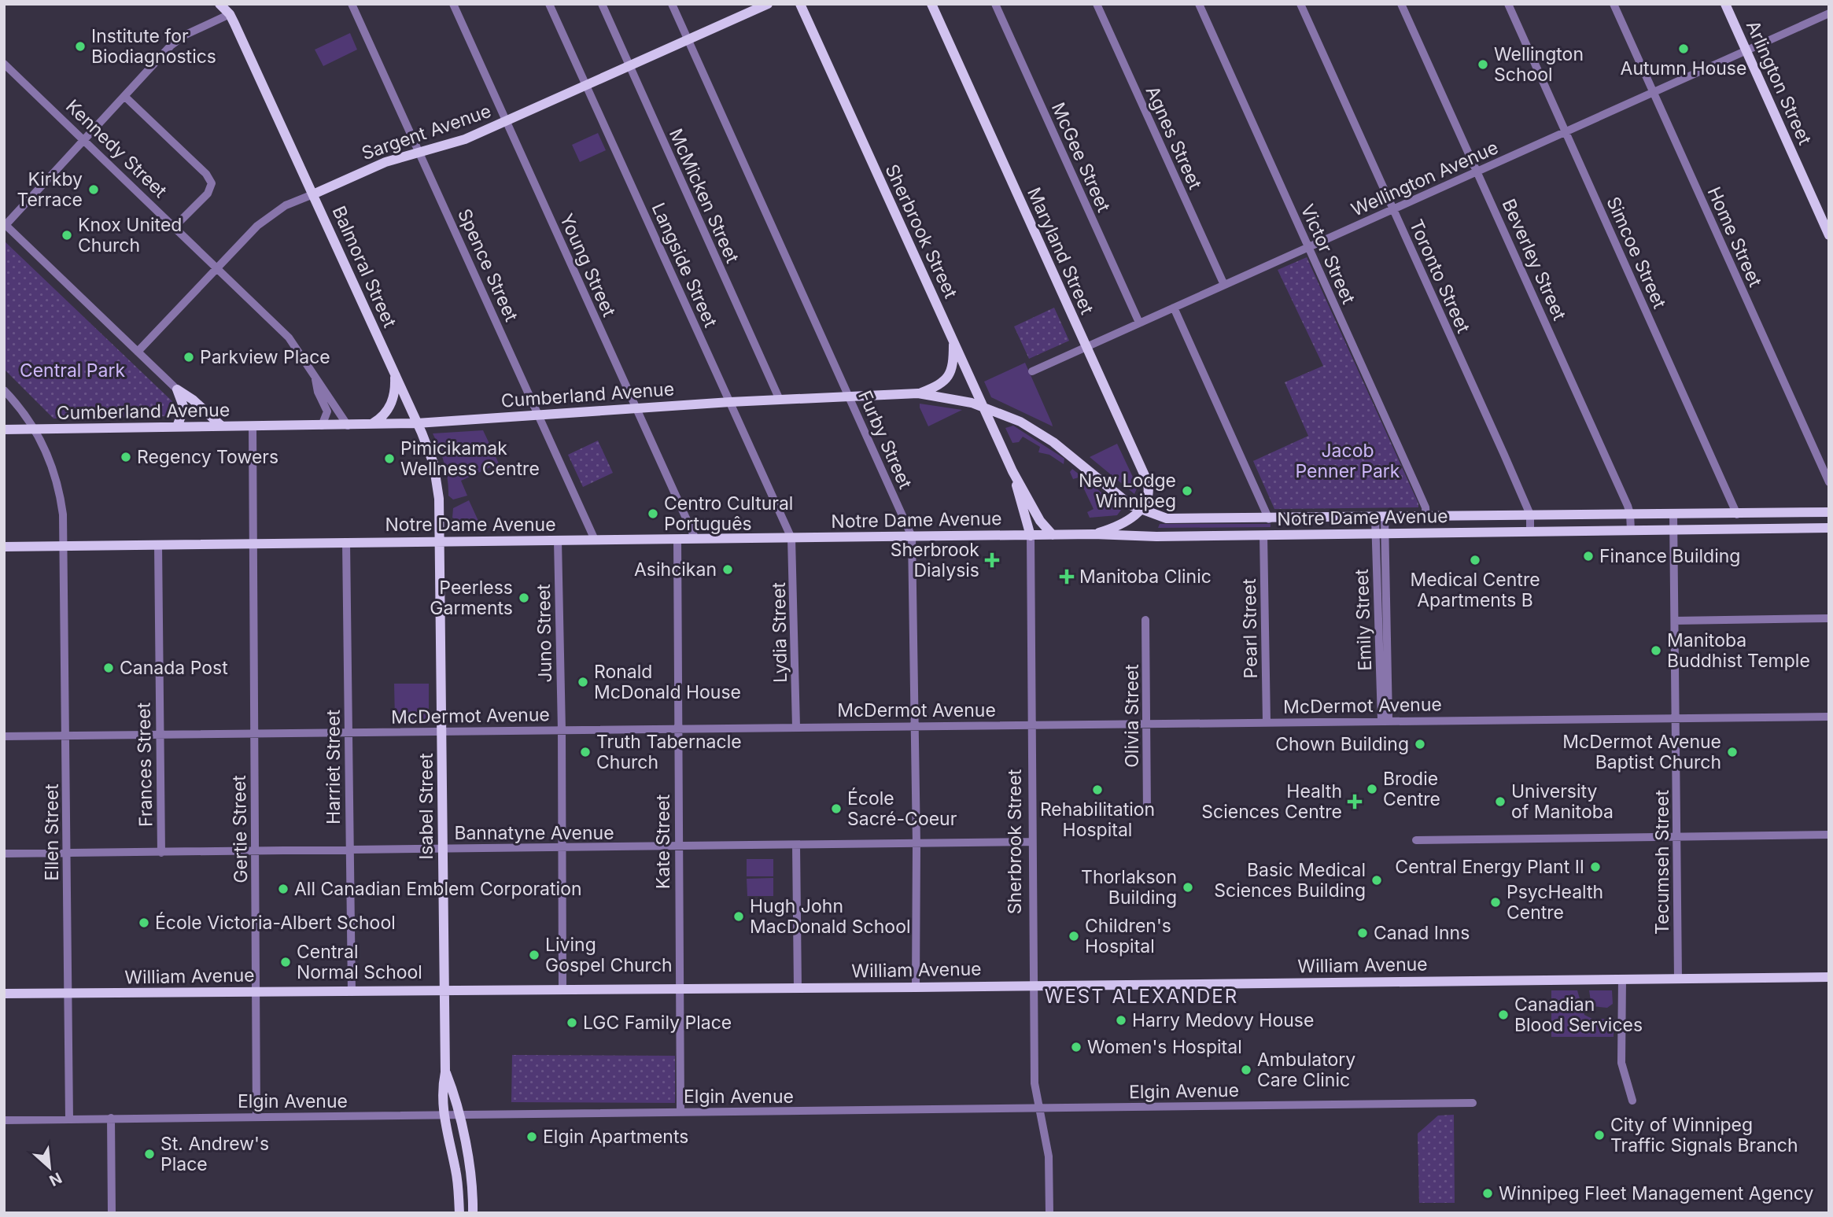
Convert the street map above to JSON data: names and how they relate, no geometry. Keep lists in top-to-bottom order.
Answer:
{
  "streets": {
    "main road": [
      "Arlington Street",
      "Sargent Avenue",
      "Sherbrook Street",
      "Maryland Street",
      "Balmoral Street",
      "Cumberland Avenue",
      "Notre Dame Avenue",
      "Isabel Street",
      "William Avenue"
    ],
    "street": [
      "Agnes Street",
      "Kennedy Street",
      "McGee Street",
      "Wellington Avenue",
      "McMicken Street",
      "Home Street",
      "Simcoe Street",
      "Victor Street",
      "Beverley Street",
      "Spence Street",
      "Young Street",
      "Langside Street",
      "Toronto Street",
      "Furby Street",
      "Emily Street",
      "Pearl Street",
      "Lydia Street",
      "Juno Street",
      "McDermot Avenue",
      "Olivia Street",
      "Frances Street",
      "Harriet Street",
      "Gertie Street",
      "Ellen Street",
      "Bannatyne Avenue",
      "Kate Street",
      "Tecumseh Street",
      "Elgin Avenue"
    ]
  },
  "crossings": [
    ["Arlington Street", "Wellington Avenue"],
    ["Sargent Avenue", "Kennedy Street"],
    ["Sargent Avenue", "McMicken Street"],
    ["Sargent Avenue", "Spence Street"],
    ["Sargent Avenue", "Young Street"],
    ["Sargent Avenue", "Langside Street"],
    ["Sargent Avenue", "Balmoral Street"],
    ["Sargent Avenue", "Furby Street"],
    ["Agnes Street", "Wellington Avenue"],
    ["Kennedy Street", "Cumberland Avenue"],
    ["McGee Street", "Wellington Avenue"],
    ["Wellington Avenue", "Home Street"],
    ["Wellington Avenue", "Maryland Street"],
    ["Wellington Avenue", "Simcoe Street"],
    ["Wellington Avenue", "Victor Street"],
    ["Wellington Avenue", "Beverley Street"],
    ["Wellington Avenue", "Toronto Street"],
    ["McMicken Street", "Cumberland Avenue"],
    ["Sherbrook Street", "Cumberland Avenue"],
    ["Sherbrook Street", "Notre Dame Avenue"],
    ["Sherbrook Street", "McDermot Avenue"],
    ["Sherbrook Street", "Bannatyne Avenue"],
    ["Sherbrook Street", "William Avenue"],
    ["Sherbrook Street", "Elgin Avenue"],
    ["Maryland Street", "Cumberland Avenue"],
    ["Maryland Street", "Notre Dame Avenue"],
    ["Simcoe Street", "Notre Dame Avenue"],
    ["Victor Street", "Notre Dame Avenue"],
    ["Beverley Street", "Notre Dame Avenue"],
    ["Spence Street", "Cumberland Avenue"],
    ["Spence Street", "Notre Dame Avenue"],
    ["Young Street", "Cumberland Avenue"],
    ["Young Street", "Notre Dame Avenue"],
    ["Langside Street", "Cumberland Avenue"],
    ["Langside Street", "Notre Dame Avenue"],
    ["Langside Street", "Lydia Street"],
    ["Balmoral Street", "Cumberland Avenue"],
    ["Balmoral Street", "Notre Dame Avenue"],
    ["Balmoral Street", "Isabel Street"],
    ["Toronto Street", "Notre Dame Avenue"],
    ["Cumberland Avenue", "Furby Street"],
    ["Cumberland Avenue", "Notre Dame Avenue"],
    ["Cumberland Avenue", "Gertie Street"],
    ["Cumberland Avenue", "Ellen Street"],
    ["Furby Street", "Notre Dame Avenue"],
    ["Furby Street", "McDermot Avenue"],
    ["Furby Street", "Bannatyne Avenue"],
    ["Furby Street", "William Avenue"],
    ["Notre Dame Avenue", "Emily Street"],
    ["Notre Dame Avenue", "Pearl Street"],
    ["Notre Dame Avenue", "Lydia Street"],
    ["Notre Dame Avenue", "Juno Street"],
    ["Notre Dame Avenue", "Frances Street"],
    ["Notre Dame Avenue", "Harriet Street"],
    ["Notre Dame Avenue", "Isabel Street"],
    ["Notre Dame Avenue", "Gertie Street"],
    ["Notre Dame Avenue", "Ellen Street"],
    ["Notre Dame Avenue", "Kate Street"],
    ["Notre Dame Avenue", "Tecumseh Street"],
    ["Emily Street", "McDermot Avenue"],
    ["Pearl Street", "McDermot Avenue"],
    ["Lydia Street", "McDermot Avenue"],
    ["Juno Street", "McDermot Avenue"],
    ["Juno Street", "Bannatyne Avenue"],
    ["Juno Street", "William Avenue"],
    ["McDermot Avenue", "Olivia Street"],
    ["McDermot Avenue", "Frances Street"],
    ["McDermot Avenue", "Harriet Street"],
    ["McDermot Avenue", "Isabel Street"],
    ["McDermot Avenue", "Gertie Street"],
    ["McDermot Avenue", "Ellen Street"],
    ["McDermot Avenue", "Kate Street"],
    ["McDermot Avenue", "Tecumseh Street"],
    ["Frances Street", "Bannatyne Avenue"],
    ["Harriet Street", "Bannatyne Avenue"],
    ["Harriet Street", "William Avenue"],
    ["Isabel Street", "Bannatyne Avenue"],
    ["Isabel Street", "William Avenue"],
    ["Isabel Street", "Elgin Avenue"],
    ["Gertie Street", "Bannatyne Avenue"],
    ["Gertie Street", "William Avenue"],
    ["Gertie Street", "Elgin Avenue"],
    ["Ellen Street", "Bannatyne Avenue"],
    ["Ellen Street", "William Avenue"],
    ["Ellen Street", "Elgin Avenue"],
    ["Bannatyne Avenue", "Kate Street"],
    ["Kate Street", "William Avenue"],
    ["Kate Street", "Elgin Avenue"],
    ["Tecumseh Street", "William Avenue"]
  ],
  "districts": ["WEST ALEXANDER"],
  "parks": ["Central Park", "Jacob Penner Park"],
  "places": {
    "other": [
      "Institute for Biodiagnostics",
      "Autumn House",
      "Wellington School",
      "Kirkby Terrace",
      "Knox United Church",
      "Parkview Place",
      "Regency Towers",
      "Pimicikamak Wellness Centre",
      "New Lodge Winnipeg",
      "Centro Cultural Português",
      "Finance Building",
      "Medical Centre Apartments B",
      "Asihcikan",
      "Peerless Garments",
      "Manitoba Buddhist Temple",
      "Canada Post",
      "Ronald McDonald House",
      "Chown Building",
      "Truth Tabernacle Church",
      "McDermot Avenue Baptist Church",
      "Brodie Centre",
      "Rehabilitation Hospital",
      "University of Manitoba",
      "École Sacré-Coeur",
      "Central Energy Plant II",
      "Basic Medical Sciences Building",
      "Thorlakson Building",
      "All Canadian Emblem Corporation",
      "PsycHealth Centre",
      "Hugh John MacDonald School",
      "École Victoria-Albert School",
      "Canad Inns",
      "Children's Hospital",
      "Living Gospel Church",
      "Central Normal School",
      "Canadian Blood Services",
      "Harry Medovy House",
      "LGC Family Place",
      "Women's Hospital",
      "Ambulatory Care Clinic",
      "City of Winnipeg Traffic Signals Branch",
      "Elgin Apartments",
      "St. Andrew's Place",
      "Winnipeg Fleet Management Agency"
    ],
    "health": ["Sherbrook Dialysis", "Manitoba Clinic", "Health Sciences Centre"]
  },
  "north": "bottom right"
}
